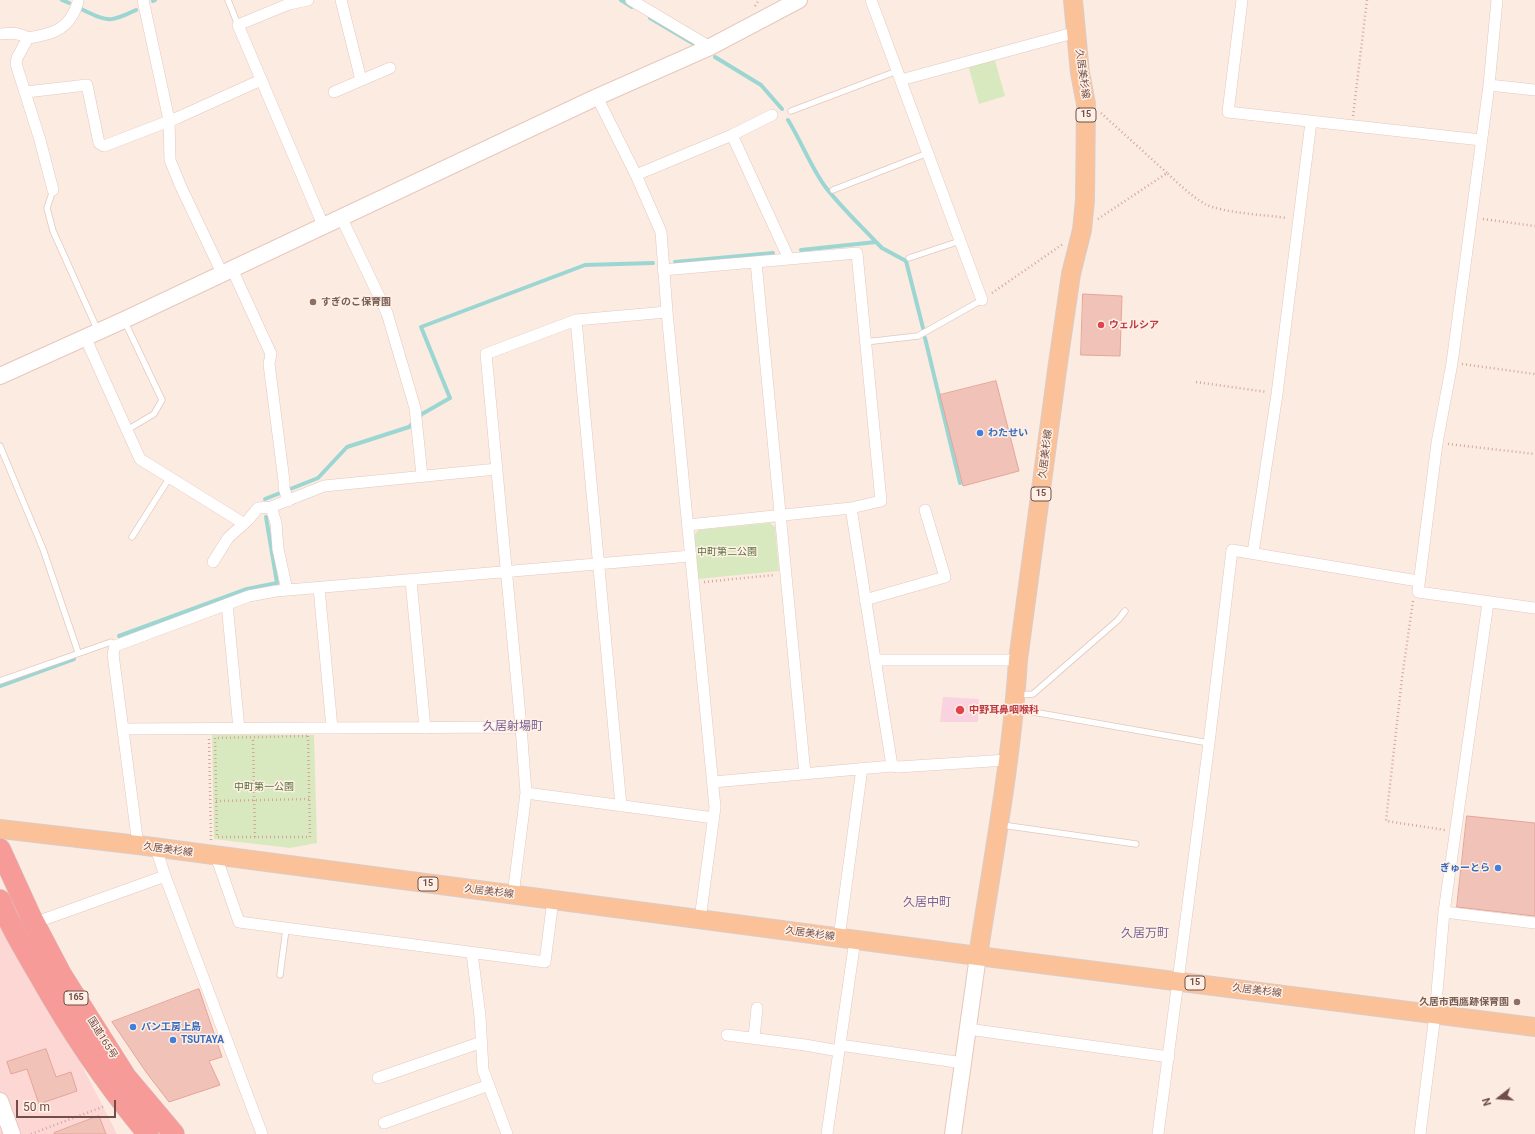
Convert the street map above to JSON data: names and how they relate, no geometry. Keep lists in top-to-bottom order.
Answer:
{
  "streets": {
    "highway": ["165", "国道165号"],
    "main road": ["久居美杉線", "15"]
  },
  "districts": ["久居射場町", "久居中町", "久居万町"],
  "parks": ["中町第二公園", "中町第一公園"],
  "places": [
    "すぎのこ保育園",
    "ウェルシア",
    "わたせい",
    "中野耳鼻咽喉科",
    "ぎゅーとら",
    "久居市西鷹跡保育園",
    "パン工房上島",
    "TSUTAYA"
  ],
  "scale_bar": "50 m",
  "north": "left"
}
